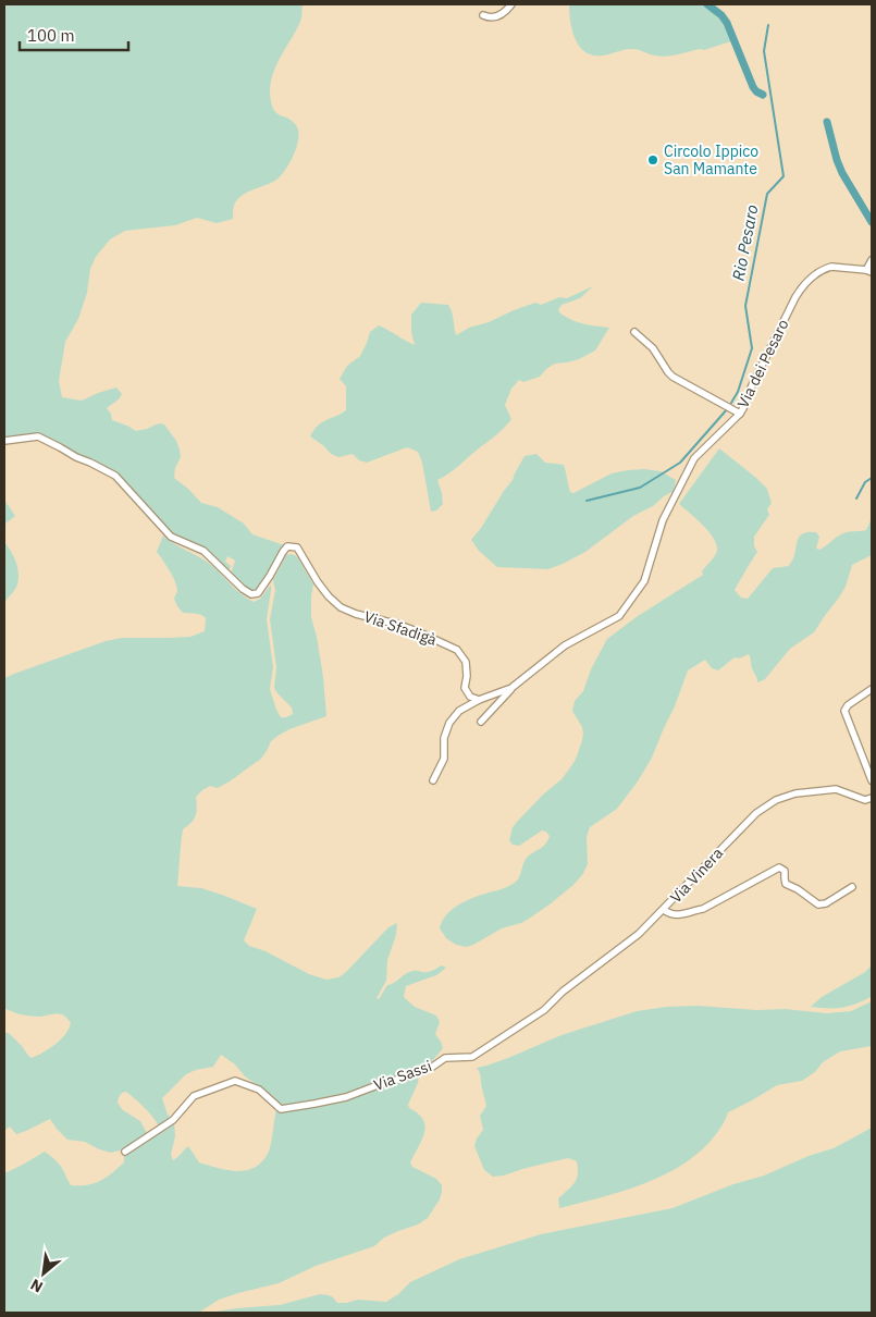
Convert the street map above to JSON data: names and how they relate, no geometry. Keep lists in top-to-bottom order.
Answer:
{
  "streets": {
    "street": [
      "Via dei Pesaro",
      "Via Sfadigà",
      "Via Vinera",
      "Via Sassi"
    ]
  },
  "crossings": [
    ["Via Vinera", "Via Sassi"]
  ],
  "water": ["Rio Pesaro"],
  "places": ["Circolo Ippico San Mamante"],
  "scale_bar": "100 m",
  "north": "bottom left"
}
